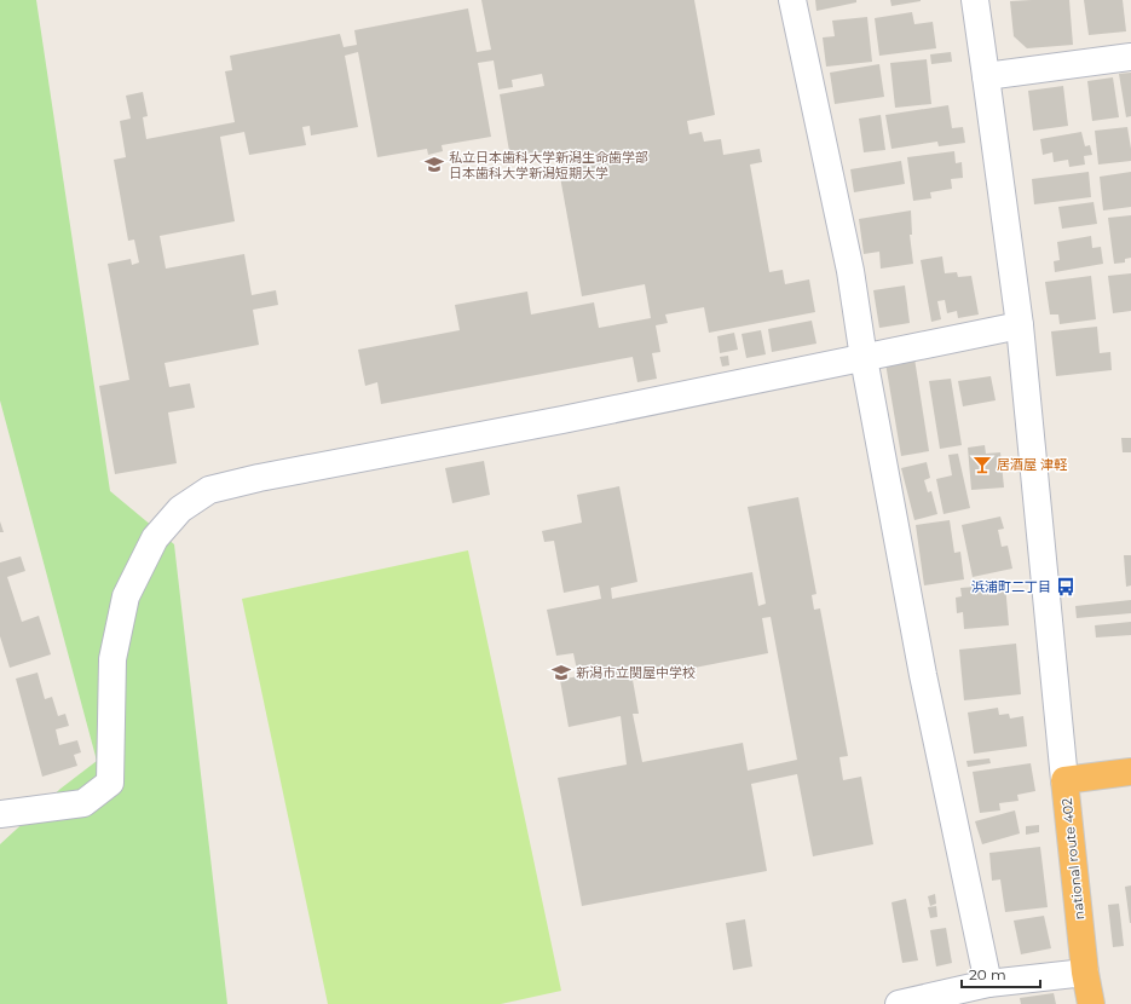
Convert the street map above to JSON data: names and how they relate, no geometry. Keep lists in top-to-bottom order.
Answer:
{
  "streets": {
    "highway": ["national route 402"]
  },
  "places": {
    "school or university": ["私立日本歯科大学新潟生命歯学部 日本歯科大学新潟短期大学", "新潟市立関屋中学校"],
    "bar": ["居酒屋 津軽"],
    "bus stop": ["浜浦町二丁目"]
  },
  "scale_bar": "20 m"
}
